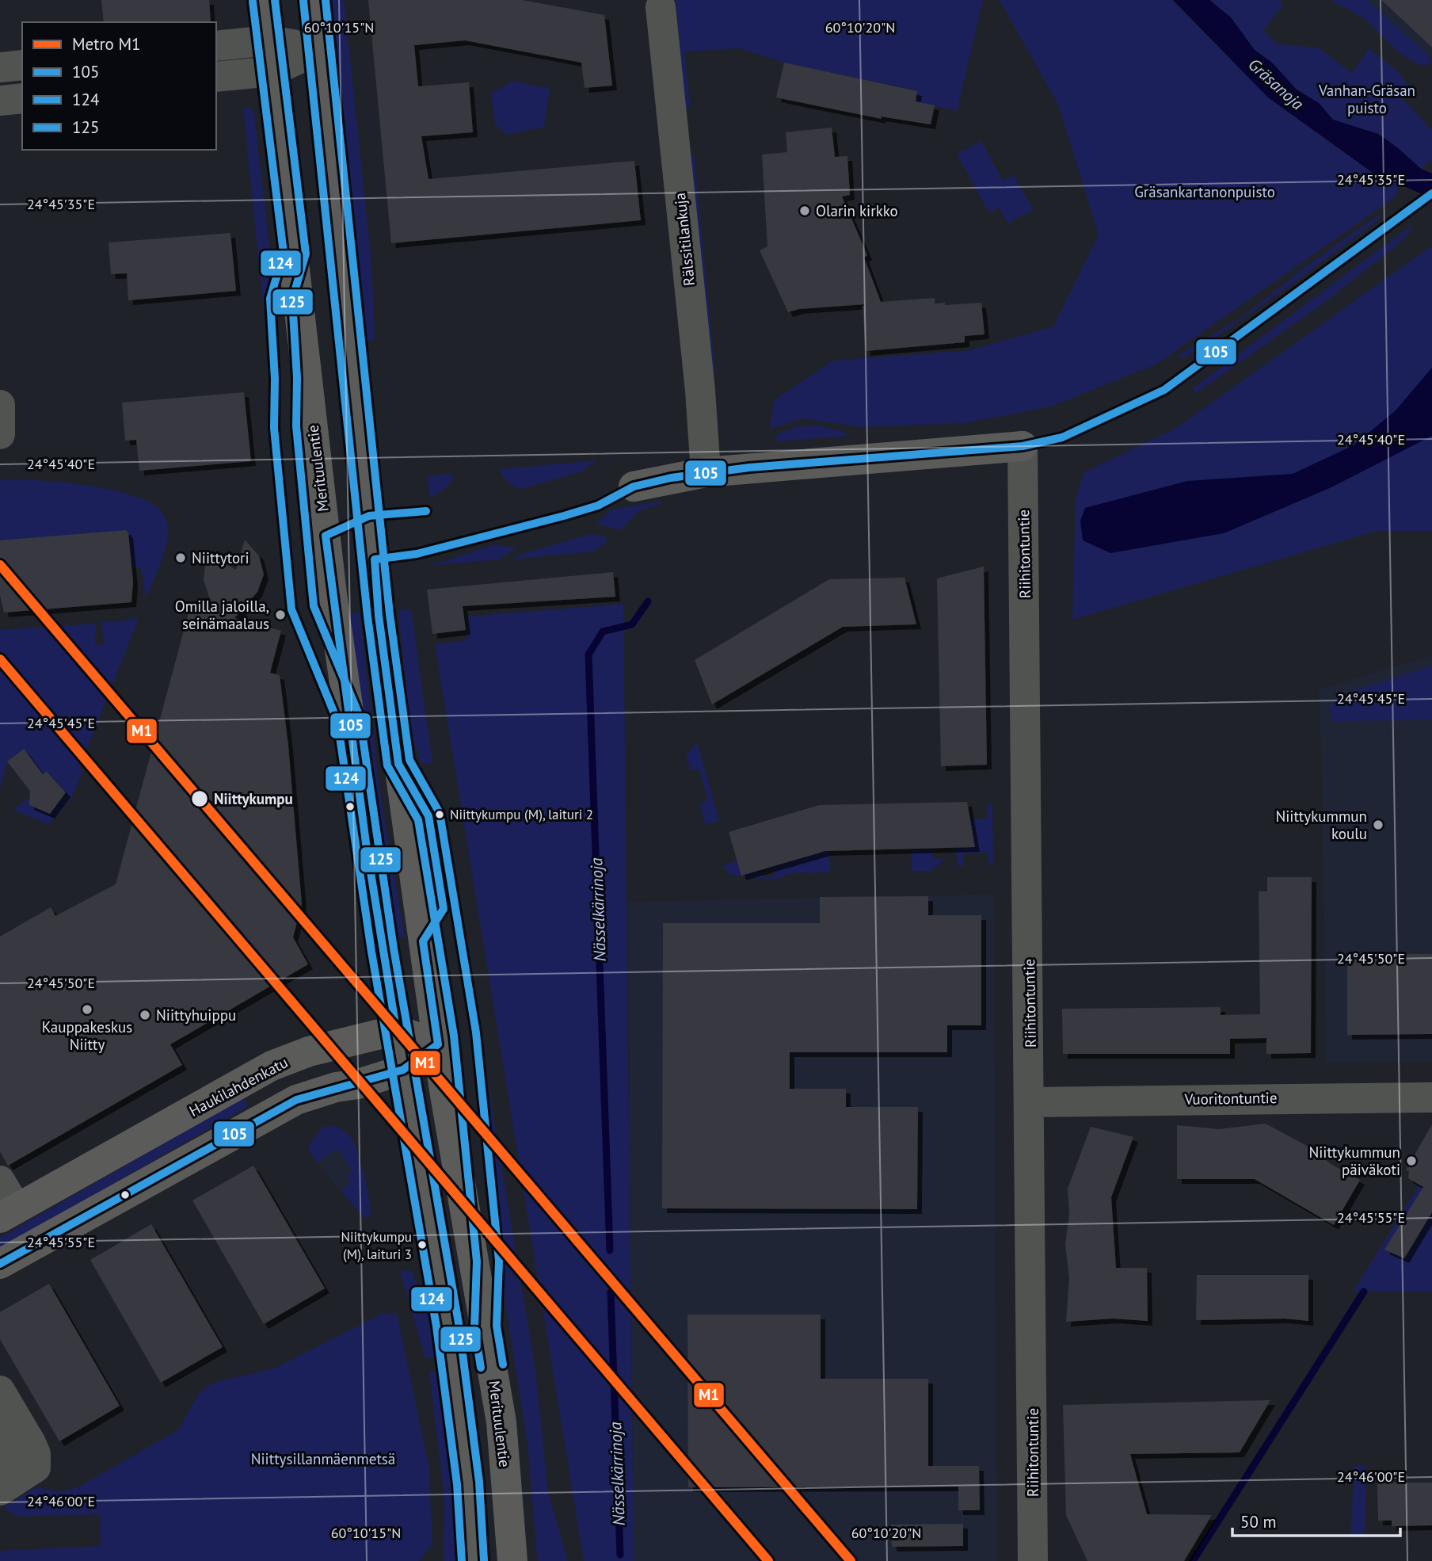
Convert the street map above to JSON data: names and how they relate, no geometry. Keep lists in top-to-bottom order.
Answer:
{
  "streets": {
    "main road": ["Merituulentie", "Haukilahdenkatu"],
    "street": ["Rälssitilankuja", "Riihitontuntie", "Vuoritontuntie"]
  },
  "crossings": [
    ["Merituulentie", "Haukilahdenkatu"],
    ["Riihitontuntie", "Vuoritontuntie"]
  ],
  "water": ["Gräsanoja", "Nässelkärrinoja"],
  "parks": ["Vanhan-Gräsan puisto", "Gräsankartanonpuisto", "Niittysillanmäenmetsä"],
  "places": [
    "Olarin kirkko",
    "Niittytori",
    "Omilla jaloilla, seinämaalaus",
    "Niittykumpu",
    "Niittykumpu (M), laituri 2",
    "Niittykummun koulu",
    "Kauppakeskus Niitty",
    "Niittyhuippu",
    "Niittykummun päiväkoti",
    "Niittykumpu (M), laituri 3"
  ],
  "lines": [
    "transit line 125",
    "transit line 124",
    "transit line 105",
    "metro line M1"
  ],
  "legend": [
    "Metro M1",
    "105",
    "124",
    "125"
  ],
  "scale_bar": "50 m",
  "coordinates": [
    "60°10'15\"N",
    "60°10'20\"N",
    "24°45'35\"E",
    "24°45'40\"E",
    "24°45'45\"E",
    "24°45'50\"E",
    "24°45'55\"E",
    "24°46'00\"E"
  ]
}
